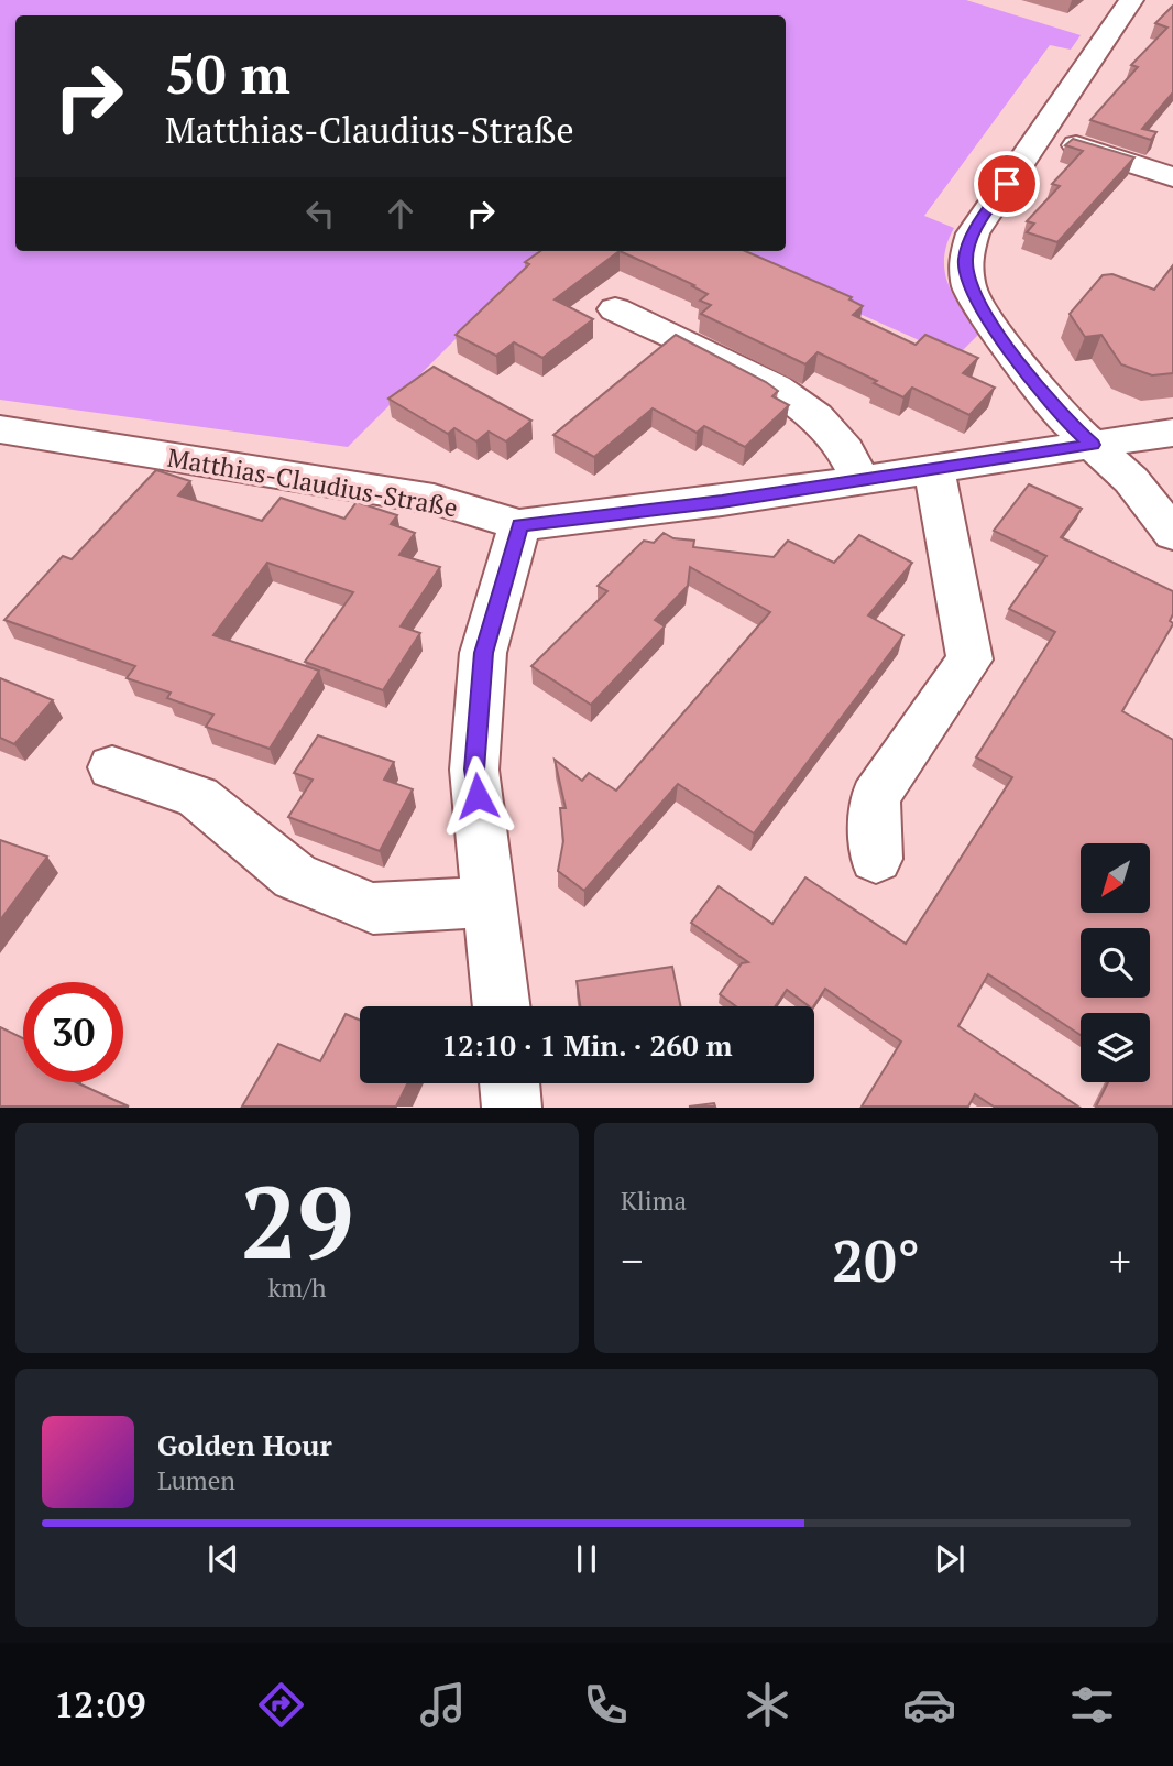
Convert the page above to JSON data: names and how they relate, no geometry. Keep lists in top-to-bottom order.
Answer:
{
  "streets": {
    "street": ["Matthias-Claudius-Straße"]
  },
  "north": "bottom left",
  "page": {
    "turn": ["50 m", "Matthias-Claudius-Straße"],
    "limit": "30",
    "trip": "12:10 · 1 Min. · 260 m",
    "tile": [
      ["29", "km/h"],
      "Klima"
    ],
    "heat": ["−", "20°", "+"],
    "song": ["Golden Hour", "Lumen"],
    "tabs": "12:09"
  }
}
